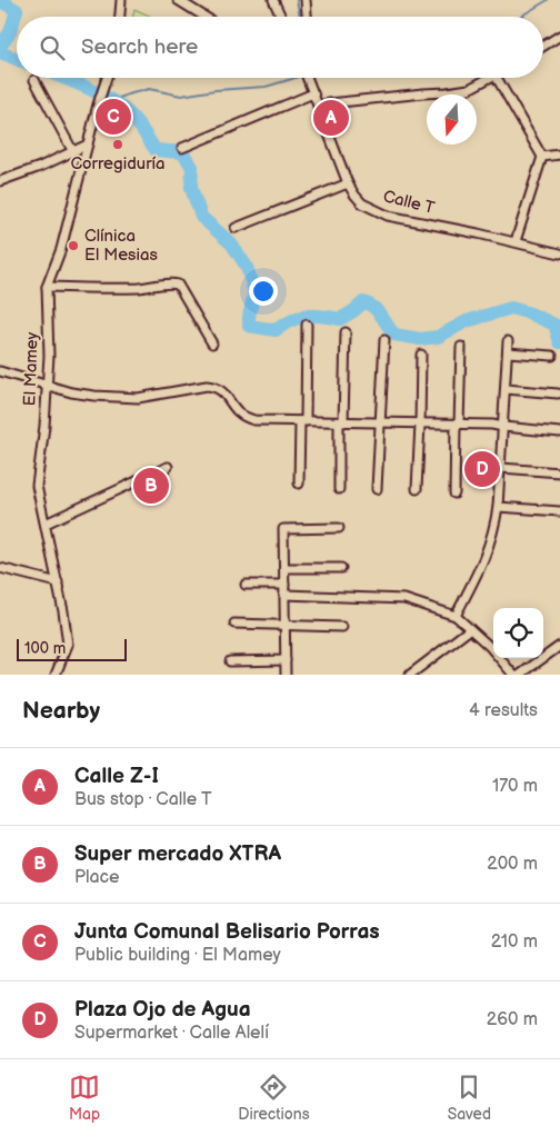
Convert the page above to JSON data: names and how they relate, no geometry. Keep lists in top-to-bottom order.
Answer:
{
  "streets": {
    "street": ["Calle T", "El Mamey"]
  },
  "places": ["Corregiduría", "Clínica El Mesias"],
  "scale_bar": "100 m",
  "north": "bottom",
  "page": {
    "search": "Search here",
    "pins": [
      "C",
      "A",
      "D",
      "B"
    ],
    "scale": "100 m",
    "heading": ["Nearby", "4 results"],
    "list": [
      {
        "mark": "A",
        "name": "Calle Z-I",
        "note": "Bus stop · Calle T",
        "value": "170 m"
      },
      {
        "mark": "B",
        "name": "Super mercado XTRA",
        "note": "Place",
        "value": "200 m"
      },
      {
        "mark": "C",
        "name": "Junta Comunal Belisario Porras",
        "note": "Public building · El Mamey",
        "value": "210 m"
      },
      {
        "mark": "D",
        "name": "Plaza Ojo de Agua",
        "note": "Supermarket · Calle Alelí",
        "value": "260 m"
      }
    ],
    "nav": ["Map", "Directions", "Saved"]
  }
}
